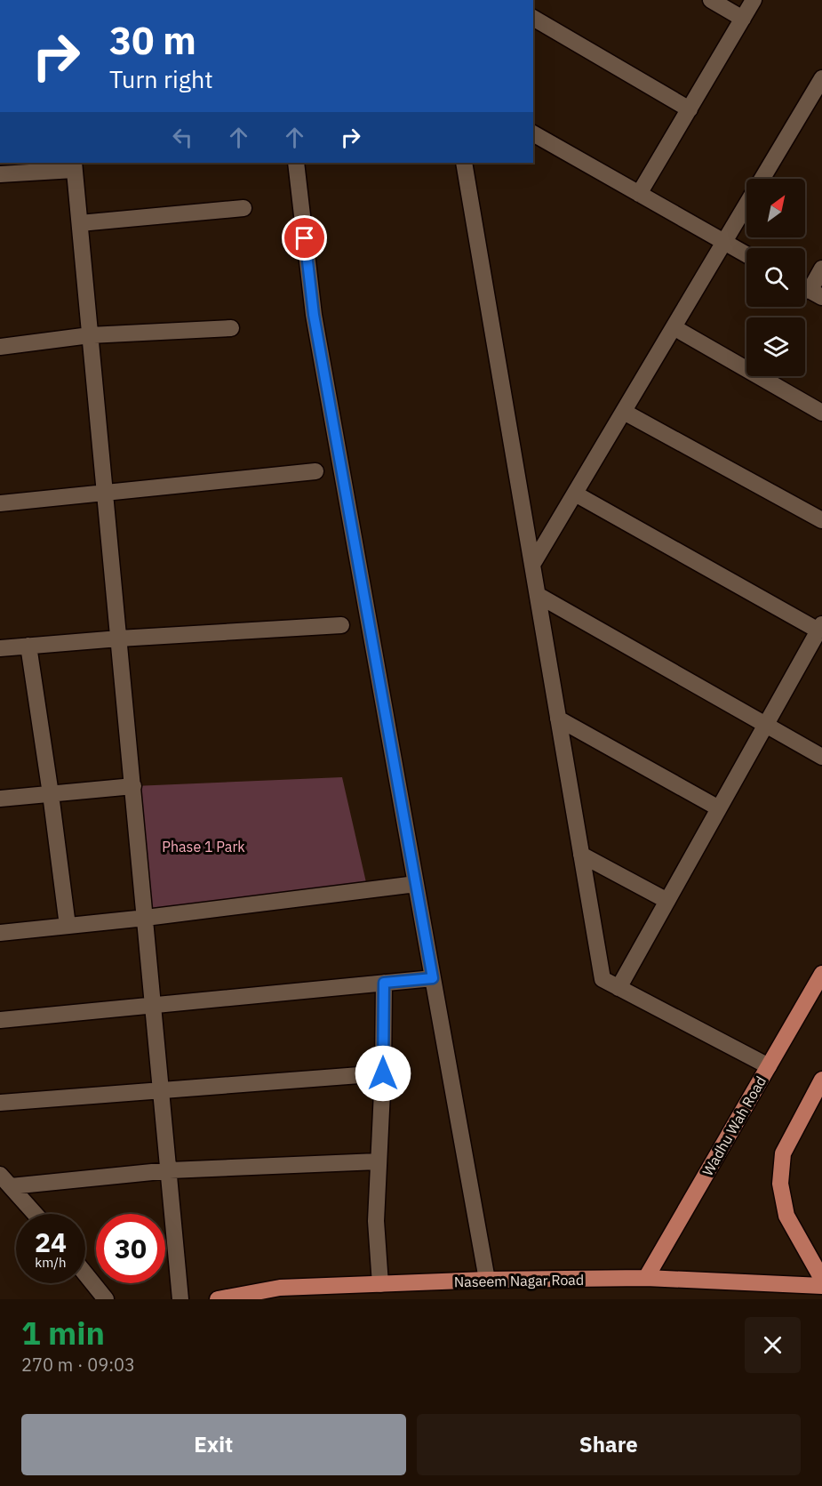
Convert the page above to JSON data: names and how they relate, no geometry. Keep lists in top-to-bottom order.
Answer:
{
  "streets": {
    "main road": ["Wadhu Wah Road", "Naseem Nagar Road"]
  },
  "crossings": [
    ["Wadhu Wah Road", "Naseem Nagar Road"]
  ],
  "parks": ["Phase 1 Park"],
  "north": "top right",
  "page": {
    "turn": ["30 m", "Turn right"],
    "speed": "24 km/h",
    "limit": "30",
    "heading": ["1 min", "270 m · 09:03"],
    "buttons": ["Exit", "Share"]
  }
}
